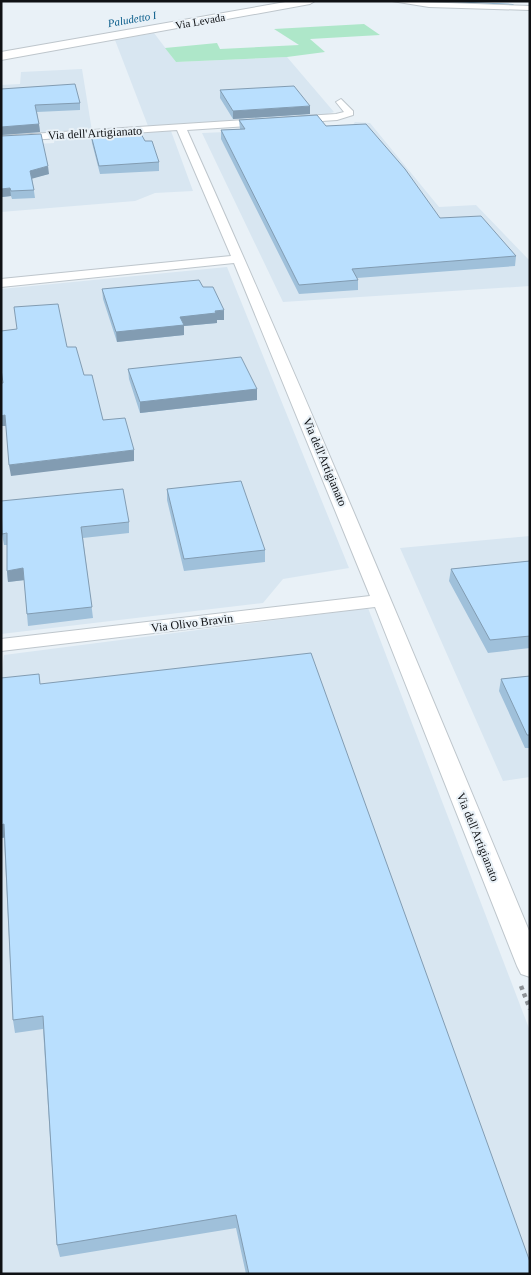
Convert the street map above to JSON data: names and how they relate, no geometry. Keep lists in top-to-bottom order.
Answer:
{
  "streets": {
    "main road": ["Via Levada"],
    "street": ["Via dell'Artigianato", "Via Olivo Bravin"]
  },
  "crossings": [
    ["Via dell'Artigianato", "Via Olivo Bravin"]
  ],
  "water": ["Paludetto I"]
}
